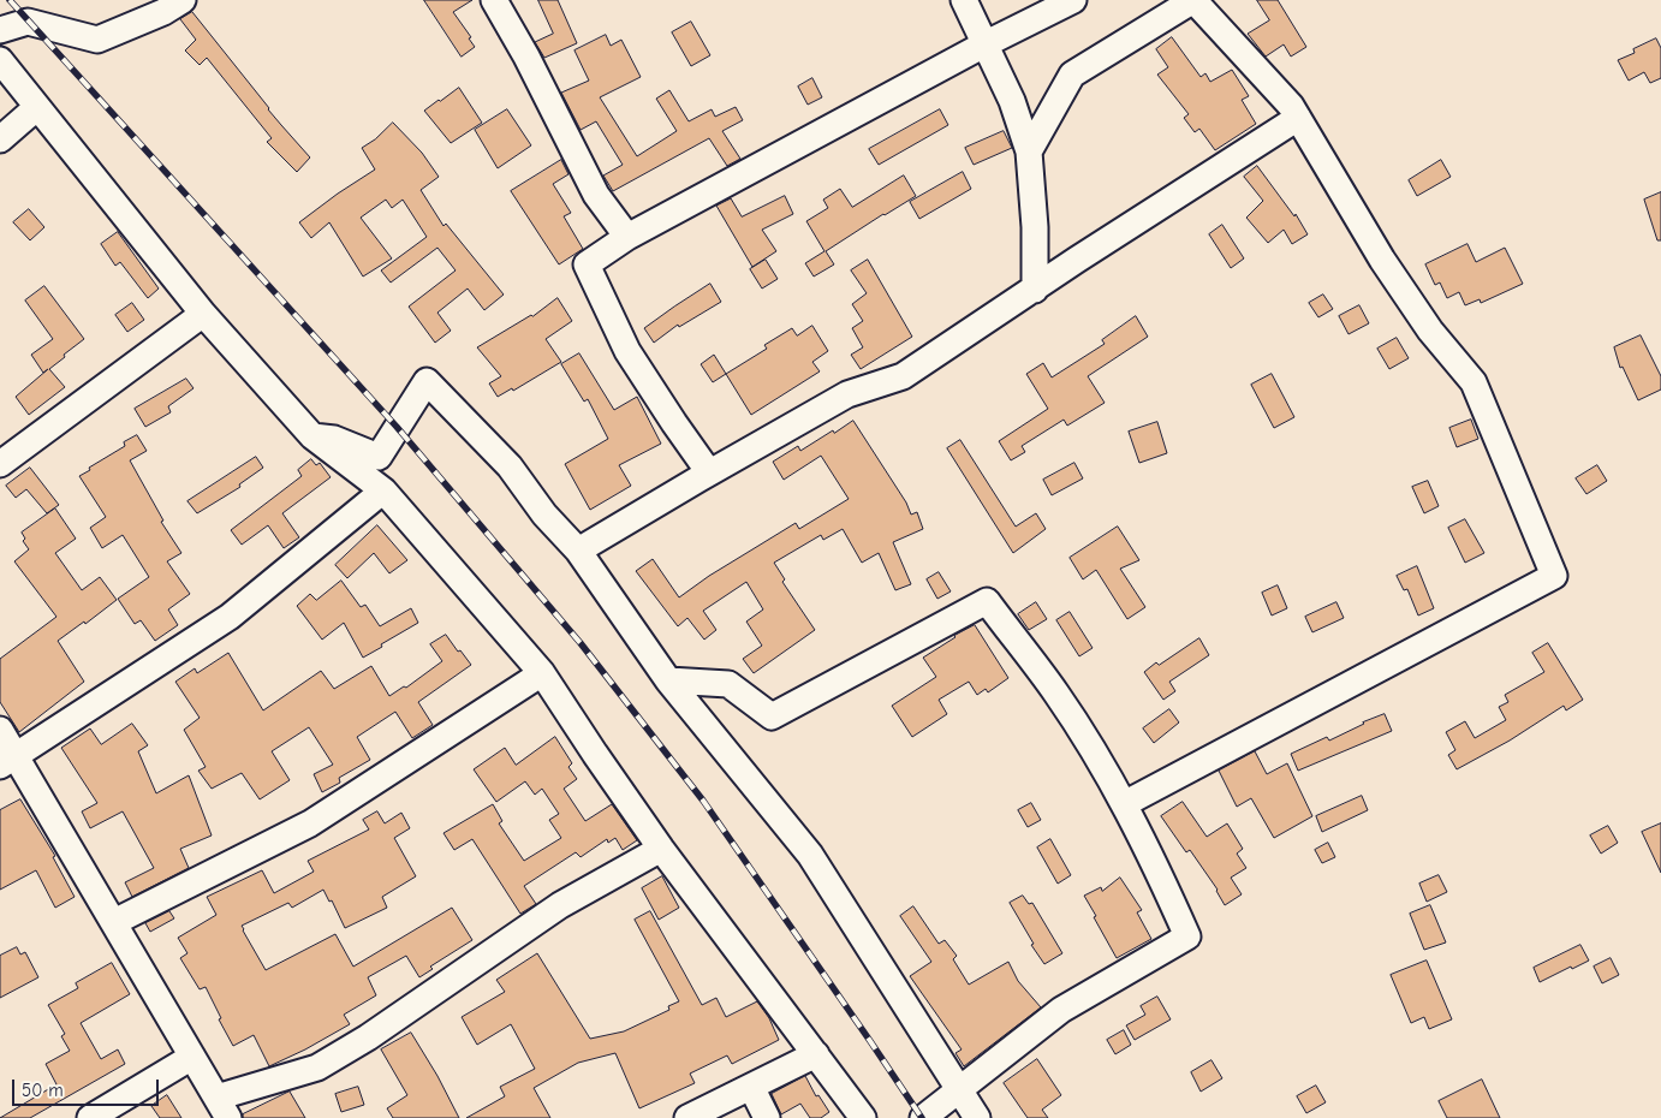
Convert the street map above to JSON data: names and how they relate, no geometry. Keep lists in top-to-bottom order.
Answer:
{
  "scale_bar": "50 m"
}
